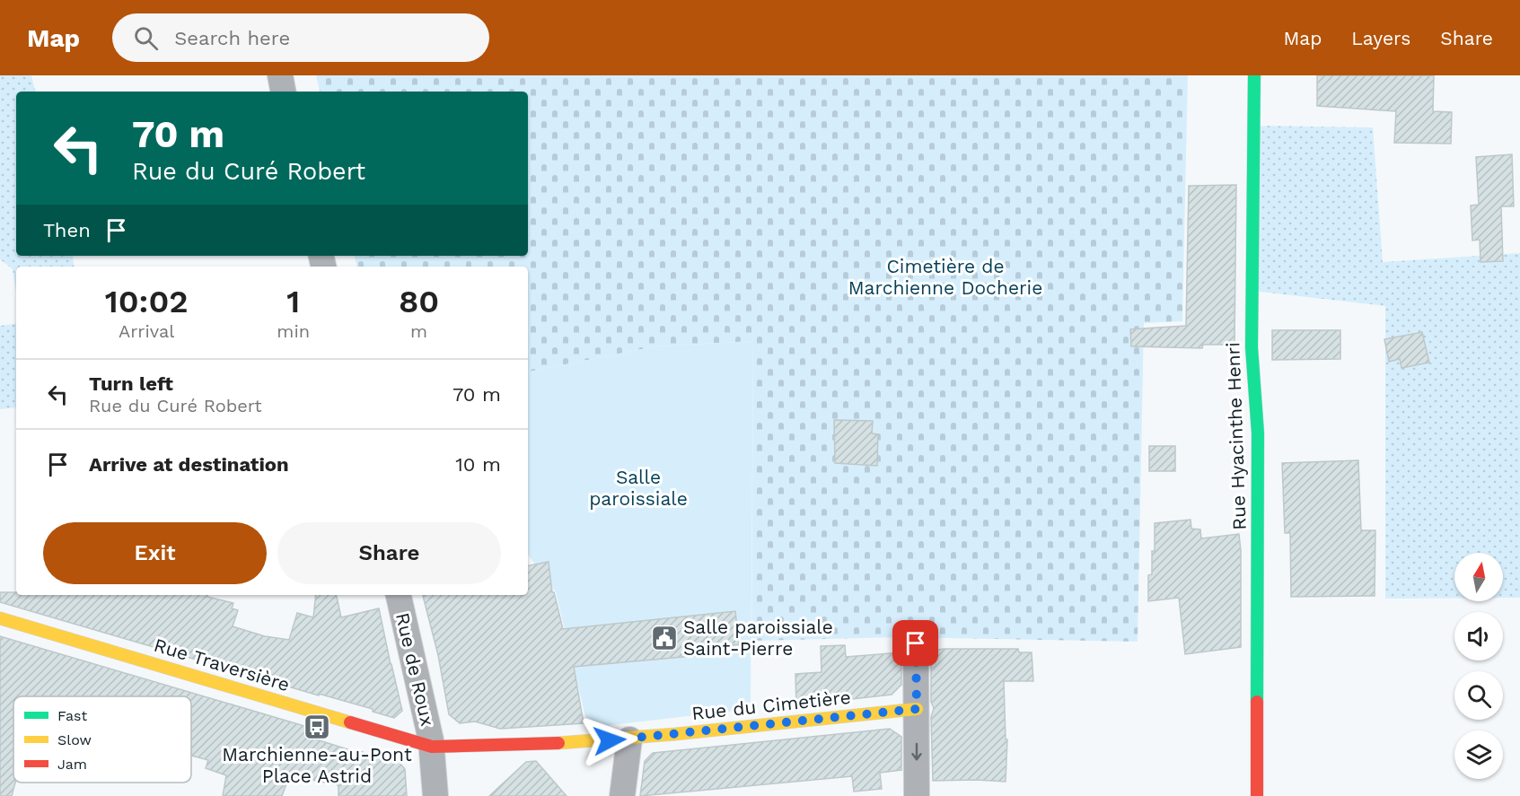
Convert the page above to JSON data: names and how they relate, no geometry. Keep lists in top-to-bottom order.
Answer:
{
  "streets": {
    "street": [
      "Rue Hyacinthe Henri",
      "Rue Traversière",
      "Rue de Roux",
      "Rue du Cimetière"
    ]
  },
  "crossings": [
    ["Rue Traversière", "Rue de Roux"],
    ["Rue Traversière", "Rue du Cimetière"]
  ],
  "parks": ["Cimetière de Marchienne Docherie", "Salle paroissiale"],
  "places": {
    "public building": ["Salle paroissiale Saint-Pierre"],
    "bus stop": ["Marchienne-au-Pont Place Astrid"]
  },
  "legend": ["Fast", "Slow", "Jam"],
  "north": "top",
  "page": {
    "header": "Map",
    "search": "Search here",
    "nav": ["Map", "Layers", "Share"],
    "turn": ["70 m", "Rue du Curé Robert"],
    "then": "Then",
    "eta": [
      "10:02",
      "Arrival",
      "1",
      "min",
      "80",
      "m"
    ],
    "list": [
      {
        "name": "Turn left",
        "note": "Rue du Curé Robert",
        "value": "70 m"
      },
      {
        "name": "Arrive at destination",
        "value": "10 m"
      }
    ],
    "buttons": ["Exit", "Share"]
  }
}
